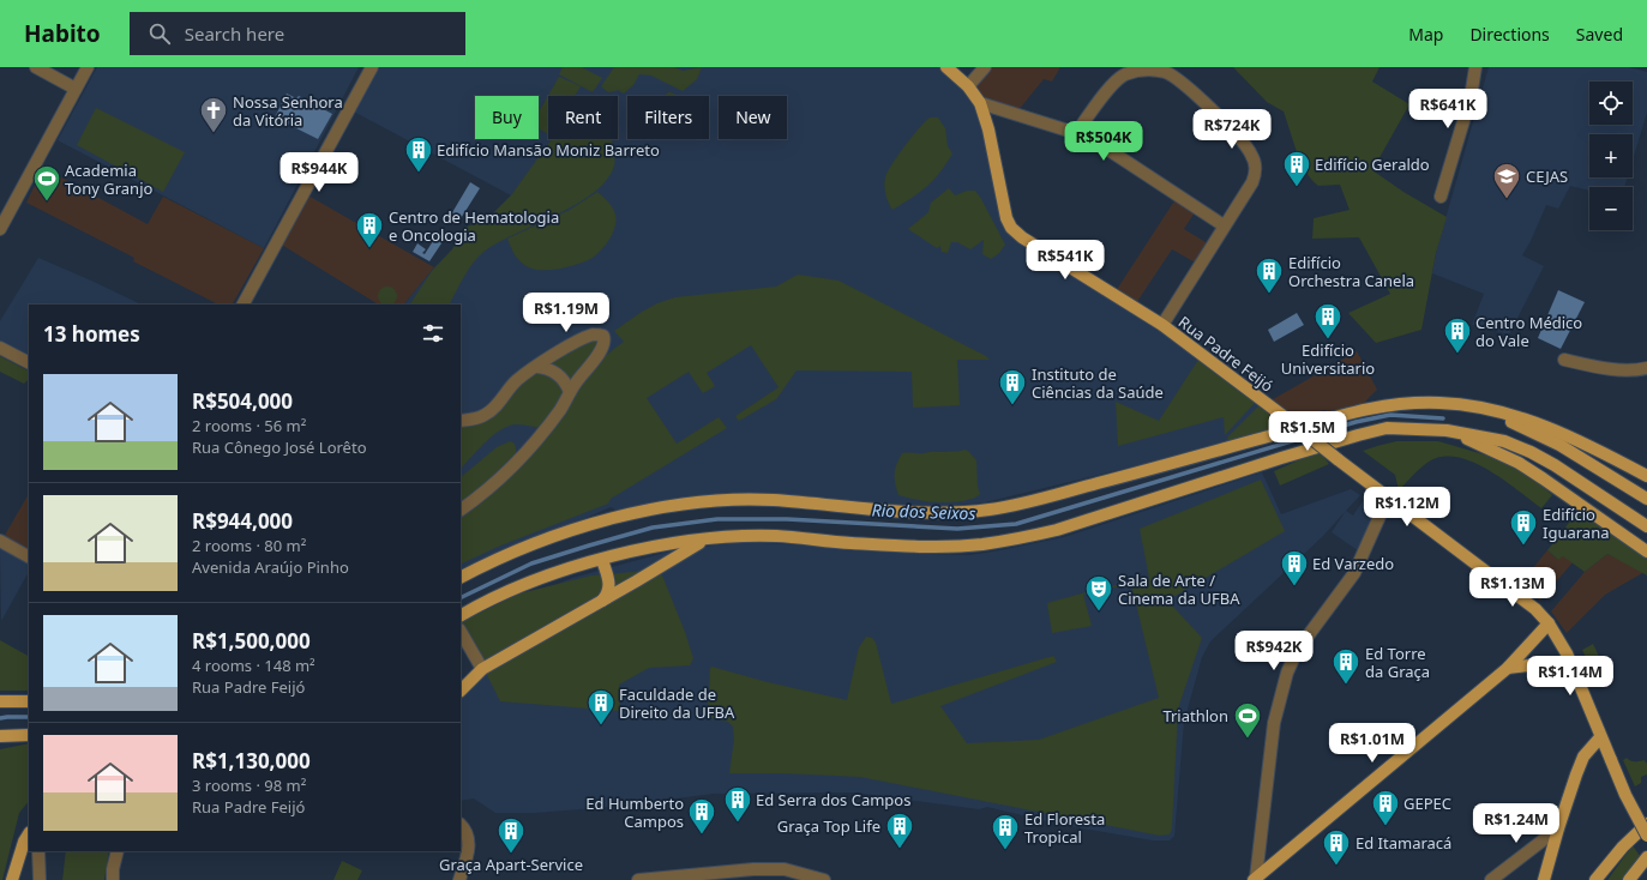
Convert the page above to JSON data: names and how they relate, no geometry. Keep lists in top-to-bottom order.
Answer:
{
  "streets": {
    "main road": ["Rua Padre Feijó"]
  },
  "water": ["Rio dos Seixos"],
  "places": {
    "church": ["Nossa Senhora da Vitória"],
    "building": [
      "Edifício Mansão Moniz Barreto",
      "Edifício Geraldo",
      "Centro de Hematologia e Oncologia",
      "Edifício Orchestra Canela",
      "Edifício Universitario",
      "Centro Médico do Vale",
      "Instituto de Ciências da Saúde",
      "Edifício Iguarana",
      "Ed Varzedo",
      "Ed Torre da Graça",
      "Faculdade de Direito da UFBA",
      "Ed Serra dos Campos",
      "GEPEC",
      "Ed Humberto Campos",
      "Graça Top Life",
      "Ed Floresta Tropical",
      "Graça Apart-Service",
      "Ed Itamaracá"
    ],
    "school or university": ["CEJAS"],
    "sports": ["Academia Tony Granjo", "Triathlon"],
    "theatre": ["Sala de Arte / Cinema da UFBA"]
  },
  "page": {
    "header": "Habito",
    "search": "Search here",
    "nav": ["Map", "Directions", "Saved"],
    "map_buttons": ["+", "−"],
    "price": [
      "R$641K",
      "R$724K",
      "R$504K",
      "R$944K",
      "R$541K",
      "R$1.19M",
      "R$1.5M",
      "R$1.12M",
      "R$1.13M",
      "R$942K",
      "R$1.14M",
      "R$1.01M",
      "R$1.24M"
    ],
    "chip": [
      "Buy",
      "Rent",
      "Filters",
      "New"
    ],
    "heading": "13 homes",
    "list": [
      {
        "name": "R$504,000",
        "note": "2 rooms · 56 m² · Rua Cônego José Lorêto"
      },
      {
        "name": "R$944,000",
        "note": "2 rooms · 80 m² · Avenida Araújo Pinho"
      },
      {
        "name": "R$1,500,000",
        "note": "4 rooms · 148 m² · Rua Padre Feijó"
      },
      {
        "name": "R$1,130,000",
        "note": "3 rooms · 98 m² · Rua Padre Feijó"
      }
    ]
  }
}
